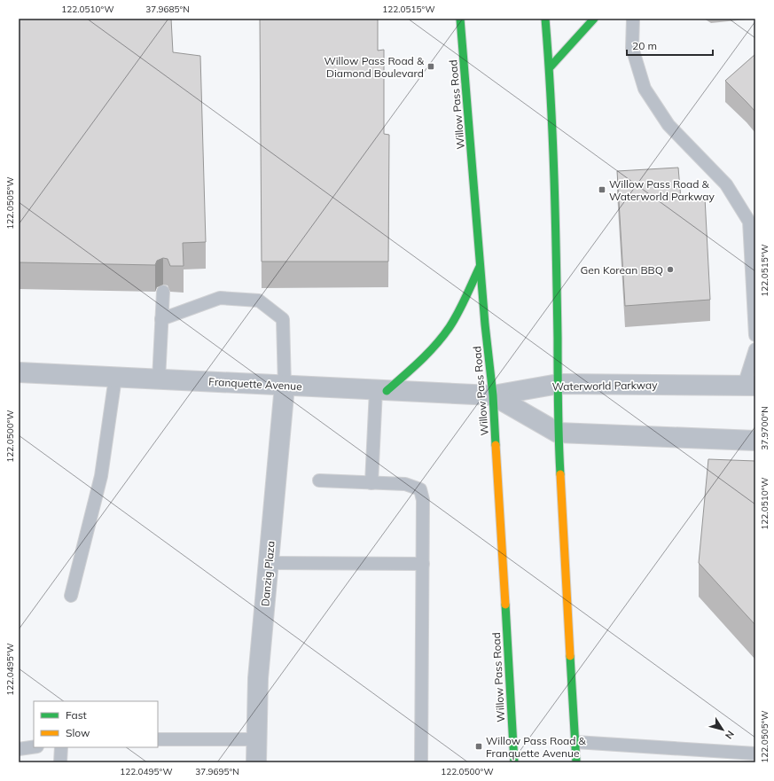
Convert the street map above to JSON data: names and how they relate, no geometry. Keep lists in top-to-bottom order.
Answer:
{
  "streets": {
    "main road": ["Willow Pass Road"],
    "street": ["Franquette Avenue", "Waterworld Parkway", "Danzig Plaza"]
  },
  "crossings": [
    ["Willow Pass Road", "Franquette Avenue"],
    ["Willow Pass Road", "Waterworld Parkway"],
    ["Franquette Avenue", "Waterworld Parkway"],
    ["Franquette Avenue", "Danzig Plaza"]
  ],
  "places": {
    "transit": ["Willow Pass Road & Diamond Boulevard", "Willow Pass Road & Waterworld Parkway", "Willow Pass Road & Franquette Avenue"],
    "other": ["Gen Korean BBQ"]
  },
  "legend": ["Fast", "Slow"],
  "scale_bar": "20 m",
  "north": "bottom right",
  "coordinates": [
    "122.0510°W",
    "37.9685°N",
    "122.0515°W",
    "122.0505°W",
    "37.9700°N",
    "122.0500°W",
    "122.0495°W",
    "37.9695°N"
  ]
}
